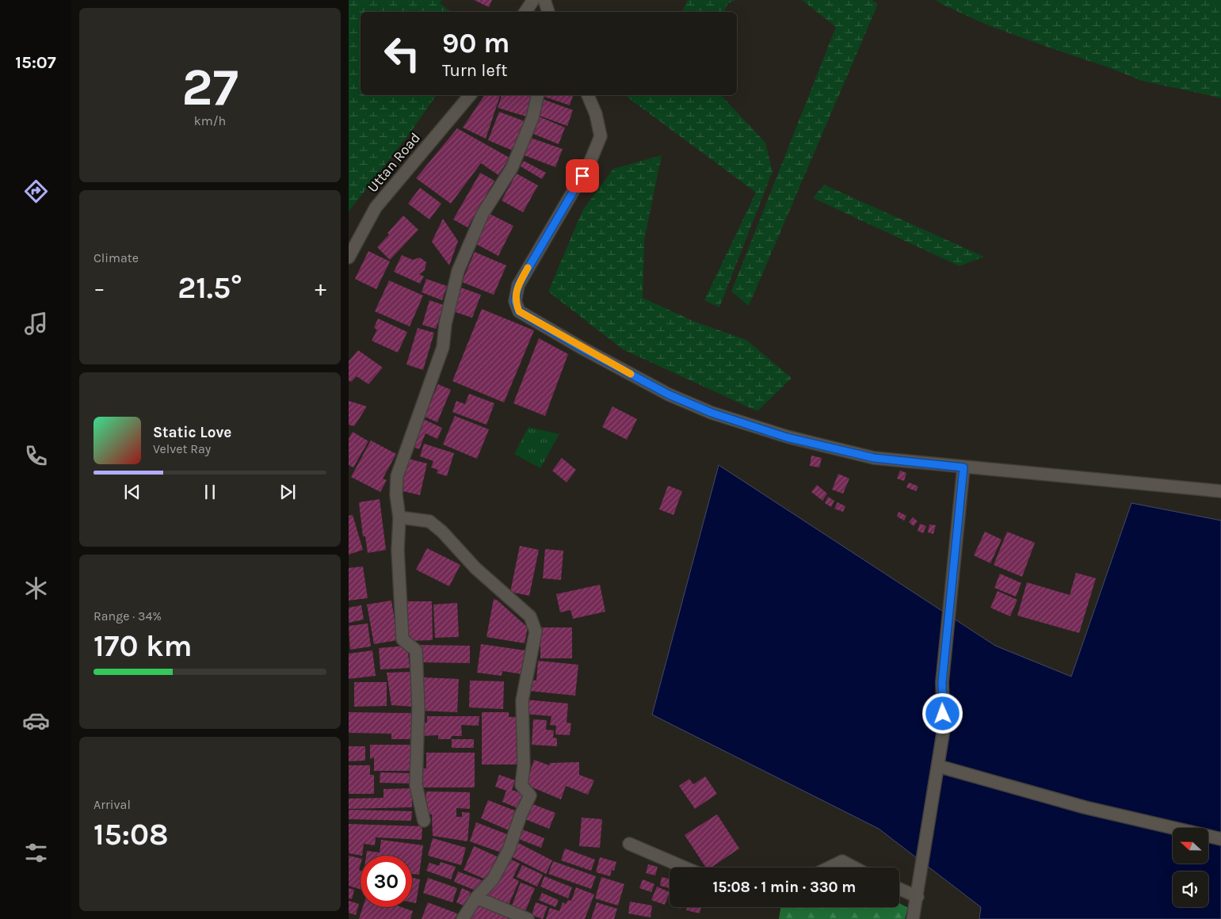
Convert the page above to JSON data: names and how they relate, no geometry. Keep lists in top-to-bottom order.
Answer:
{
  "streets": {
    "street": ["Uttan Road"]
  },
  "north": "left",
  "page": {
    "tabs": "15:07",
    "tile": [
      ["27", "km/h"],
      "Climate",
      ["Range · 34%", "170 km"],
      ["Arrival", "15:08"]
    ],
    "turn": ["90 m", "Turn left"],
    "heat": ["−", "21.5°", "+"],
    "song": ["Static Love", "Velvet Ray"],
    "limit": "30",
    "trip": "15:08 · 1 min · 330 m"
  }
}
